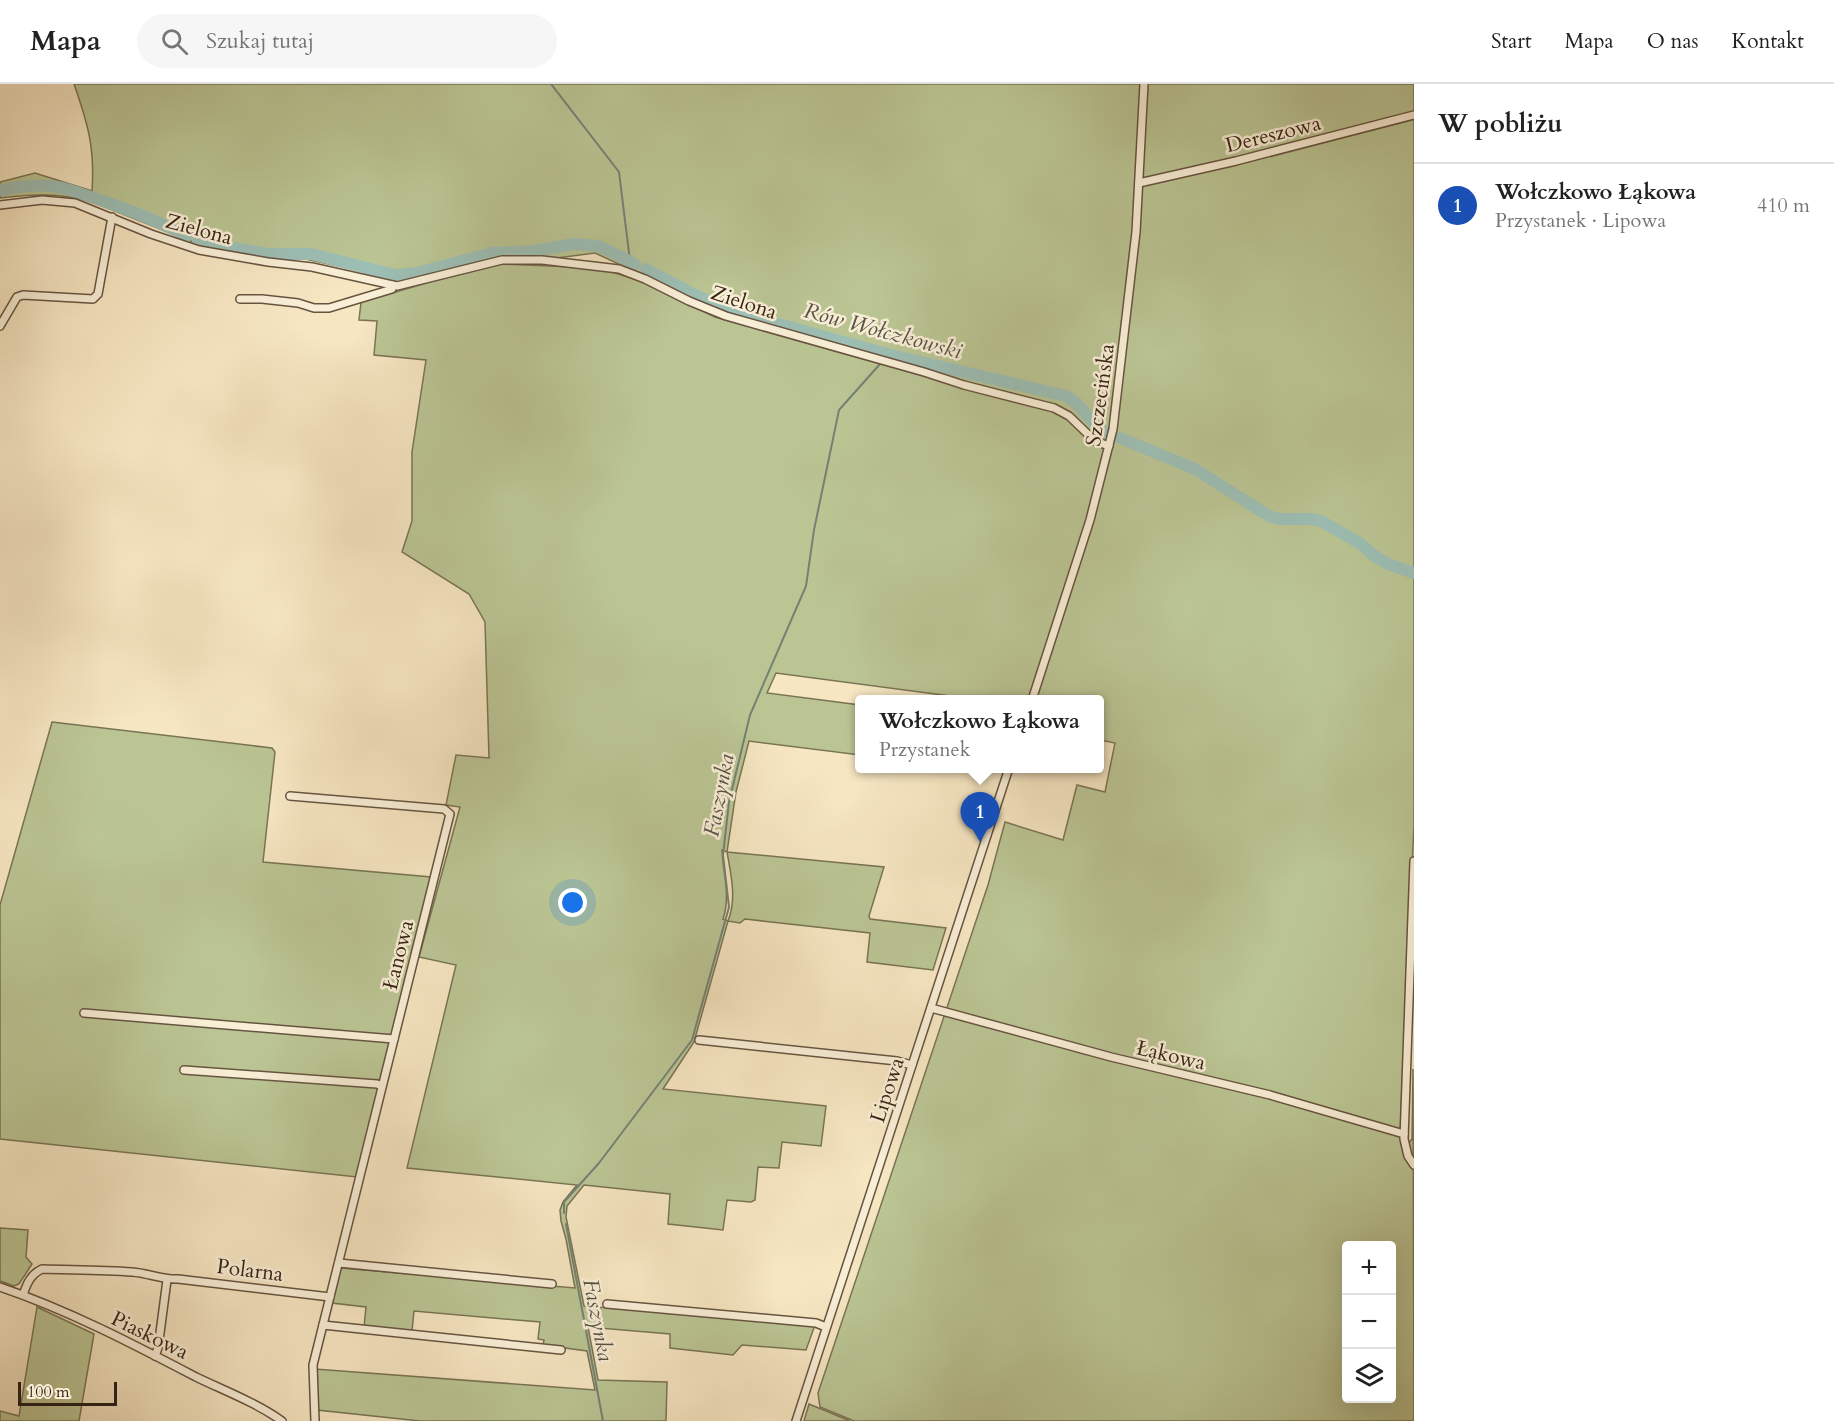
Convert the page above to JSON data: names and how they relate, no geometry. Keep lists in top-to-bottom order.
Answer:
{
  "streets": {
    "street": [
      "Dereszowa",
      "Zielona",
      "Szczecińska",
      "Łanowa",
      "Łąkowa",
      "Lipowa",
      "Polarna",
      "Piaskowa"
    ]
  },
  "crossings": [
    ["Dereszowa", "Szczecińska"],
    ["Zielona", "Szczecińska"],
    ["Łanowa", "Polarna"],
    ["Łąkowa", "Lipowa"],
    ["Polarna", "Piaskowa"]
  ],
  "water": ["Rów Wołczkowski", "Faszynka"],
  "scale_bar": "100 m",
  "page": {
    "header": "Mapa",
    "search": "Szukaj tutaj",
    "nav": [
      "Start",
      "Mapa",
      "O nas",
      "Kontakt"
    ],
    "heading": "W pobliżu",
    "list": [
      {
        "mark": "1",
        "name": "Wołczkowo Łąkowa",
        "note": "Przystanek · Lipowa",
        "value": "410 m"
      }
    ],
    "popup": ["Wołczkowo Łąkowa", "Przystanek"],
    "pins": "1",
    "map_buttons": ["+", "−"],
    "scale": "100 m"
  }
}
